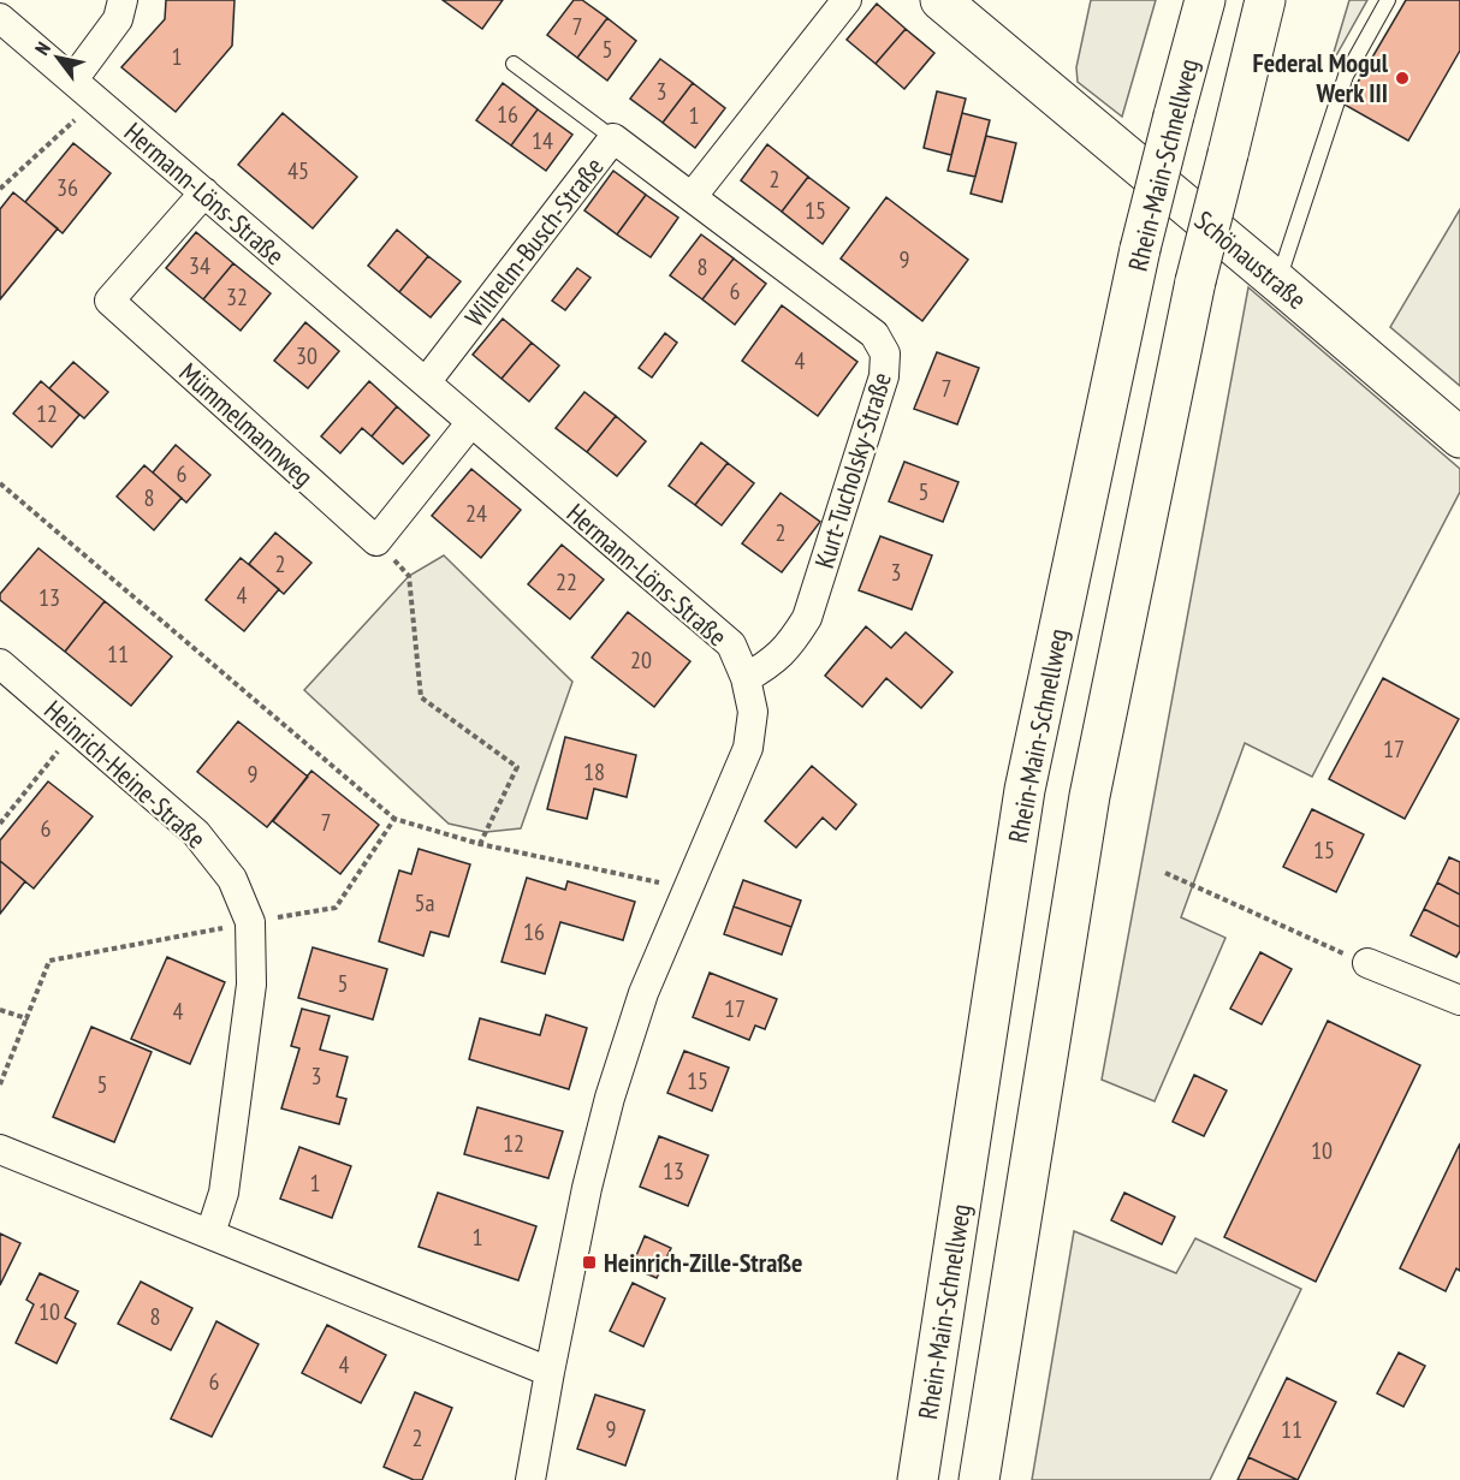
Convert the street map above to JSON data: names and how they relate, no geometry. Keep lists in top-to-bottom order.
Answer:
{
  "streets": {
    "main road": ["Rhein-Main-Schnellweg", "Schönaustraße"],
    "street": [
      "Hermann-Löns-Straße",
      "Wilhelm-Busch-Straße",
      "Mümmelmannweg",
      "Kurt-Tucholsky-Straße",
      "Heinrich-Heine-Straße"
    ]
  },
  "crossings": [
    ["Hermann-Löns-Straße", "Wilhelm-Busch-Straße"],
    ["Hermann-Löns-Straße", "Mümmelmannweg"],
    ["Hermann-Löns-Straße", "Kurt-Tucholsky-Straße"],
    ["Wilhelm-Busch-Straße", "Kurt-Tucholsky-Straße"]
  ],
  "places": {
    "other": ["Federal Mogul Werk III"],
    "transit": ["Heinrich-Zille-Straße"]
  },
  "house_numbers": [
    "7",
    "5",
    "1",
    "3",
    "16",
    "1",
    "14",
    "45",
    "2",
    "36",
    "15",
    "9",
    "34",
    "8",
    "6",
    "32",
    "30",
    "4",
    "7",
    "12",
    "6",
    "5",
    "8",
    "24",
    "2",
    "2",
    "3",
    "22",
    "4",
    "13",
    "11",
    "20",
    "17",
    "18",
    "9",
    "7",
    "6",
    "15",
    "5a",
    "16",
    "5",
    "17",
    "4",
    "3",
    "15",
    "5",
    "12",
    "10",
    "13",
    "1",
    "1",
    "10",
    "8",
    "4",
    "6",
    "9",
    "11",
    "2"
  ],
  "north": "top left"
}
